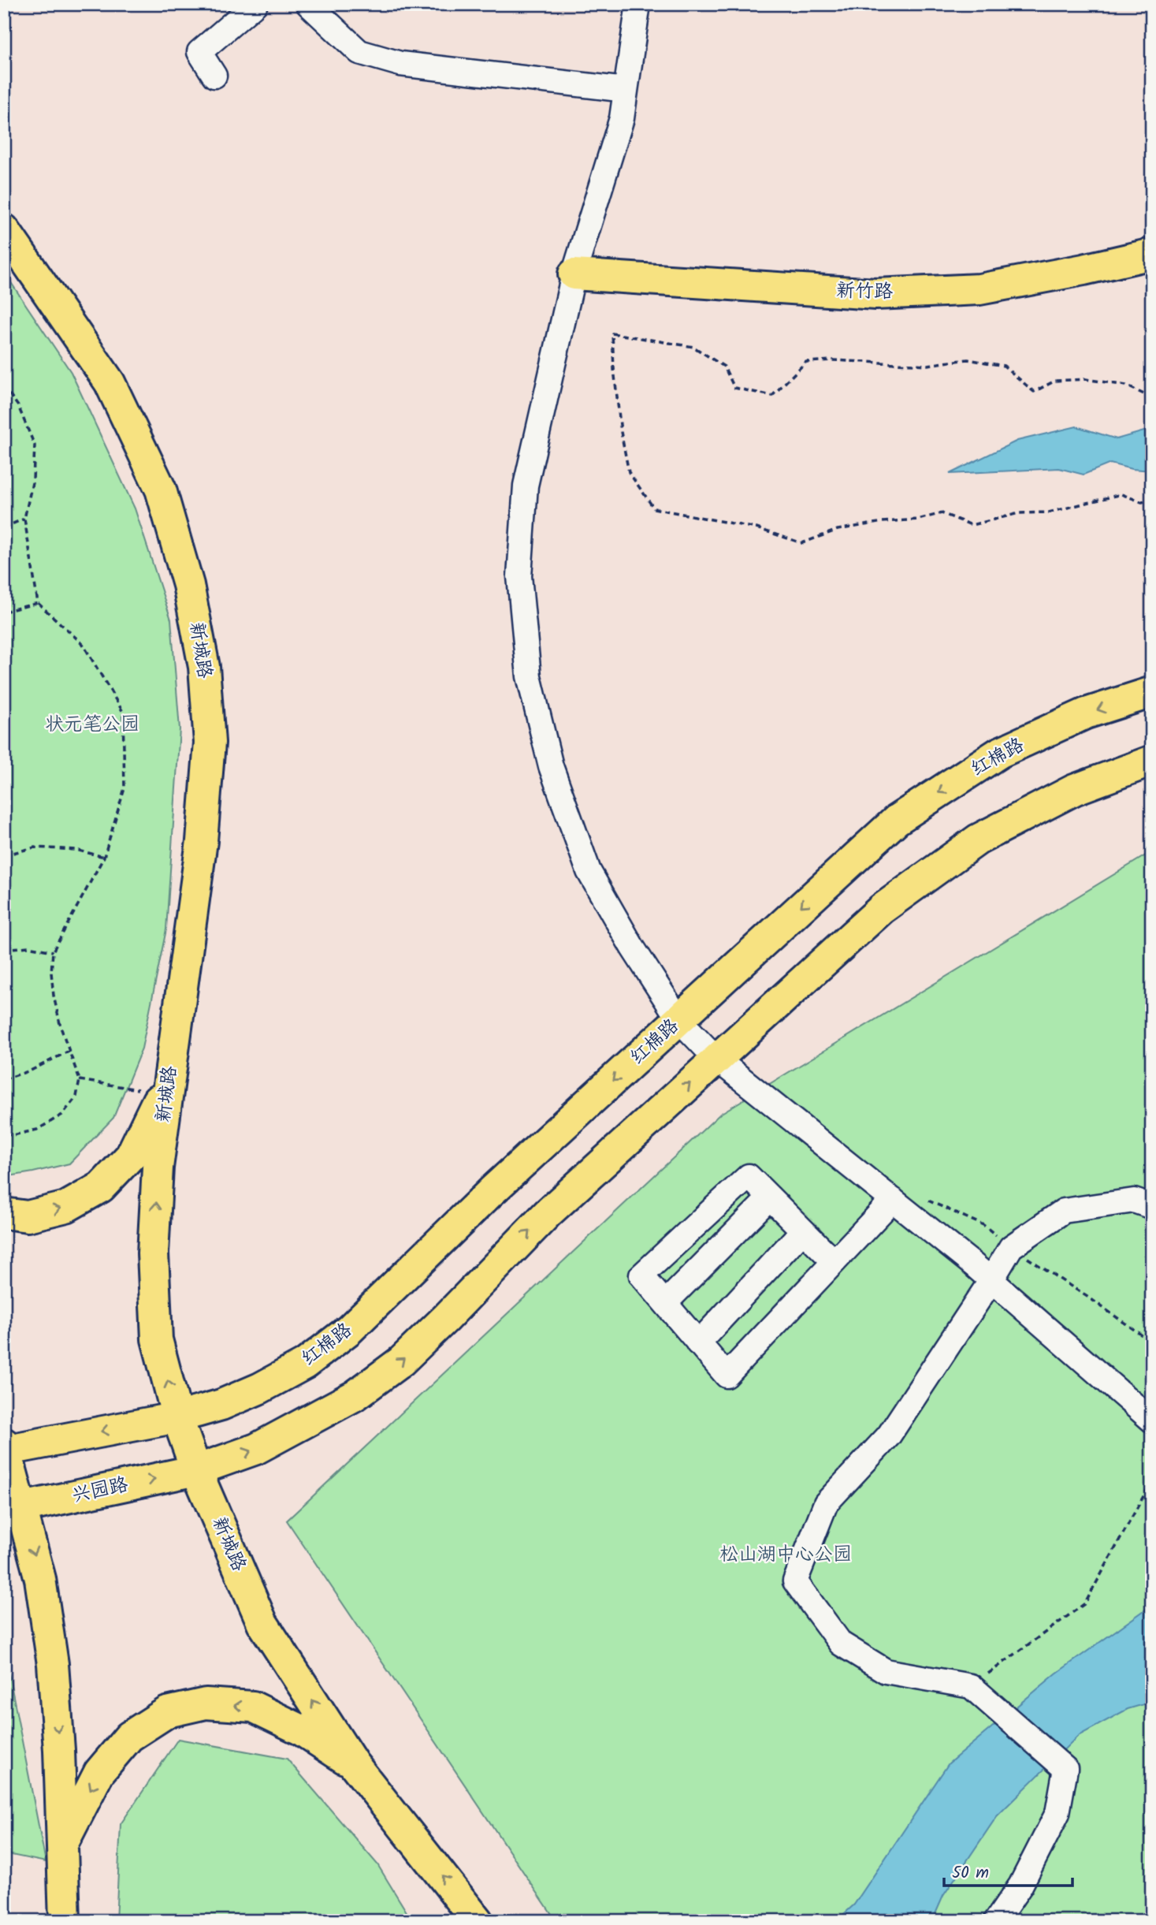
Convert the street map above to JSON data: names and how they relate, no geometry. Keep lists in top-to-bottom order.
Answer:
{
  "streets": {
    "main road": [
      "新竹路",
      "新城路",
      "红棉路",
      "兴园路"
    ]
  },
  "crossings": [
    ["新城路", "红棉路"],
    ["新城路", "兴园路"]
  ],
  "parks": ["状元笔公园", "松山湖中心公园"],
  "scale_bar": "50 m"
}
